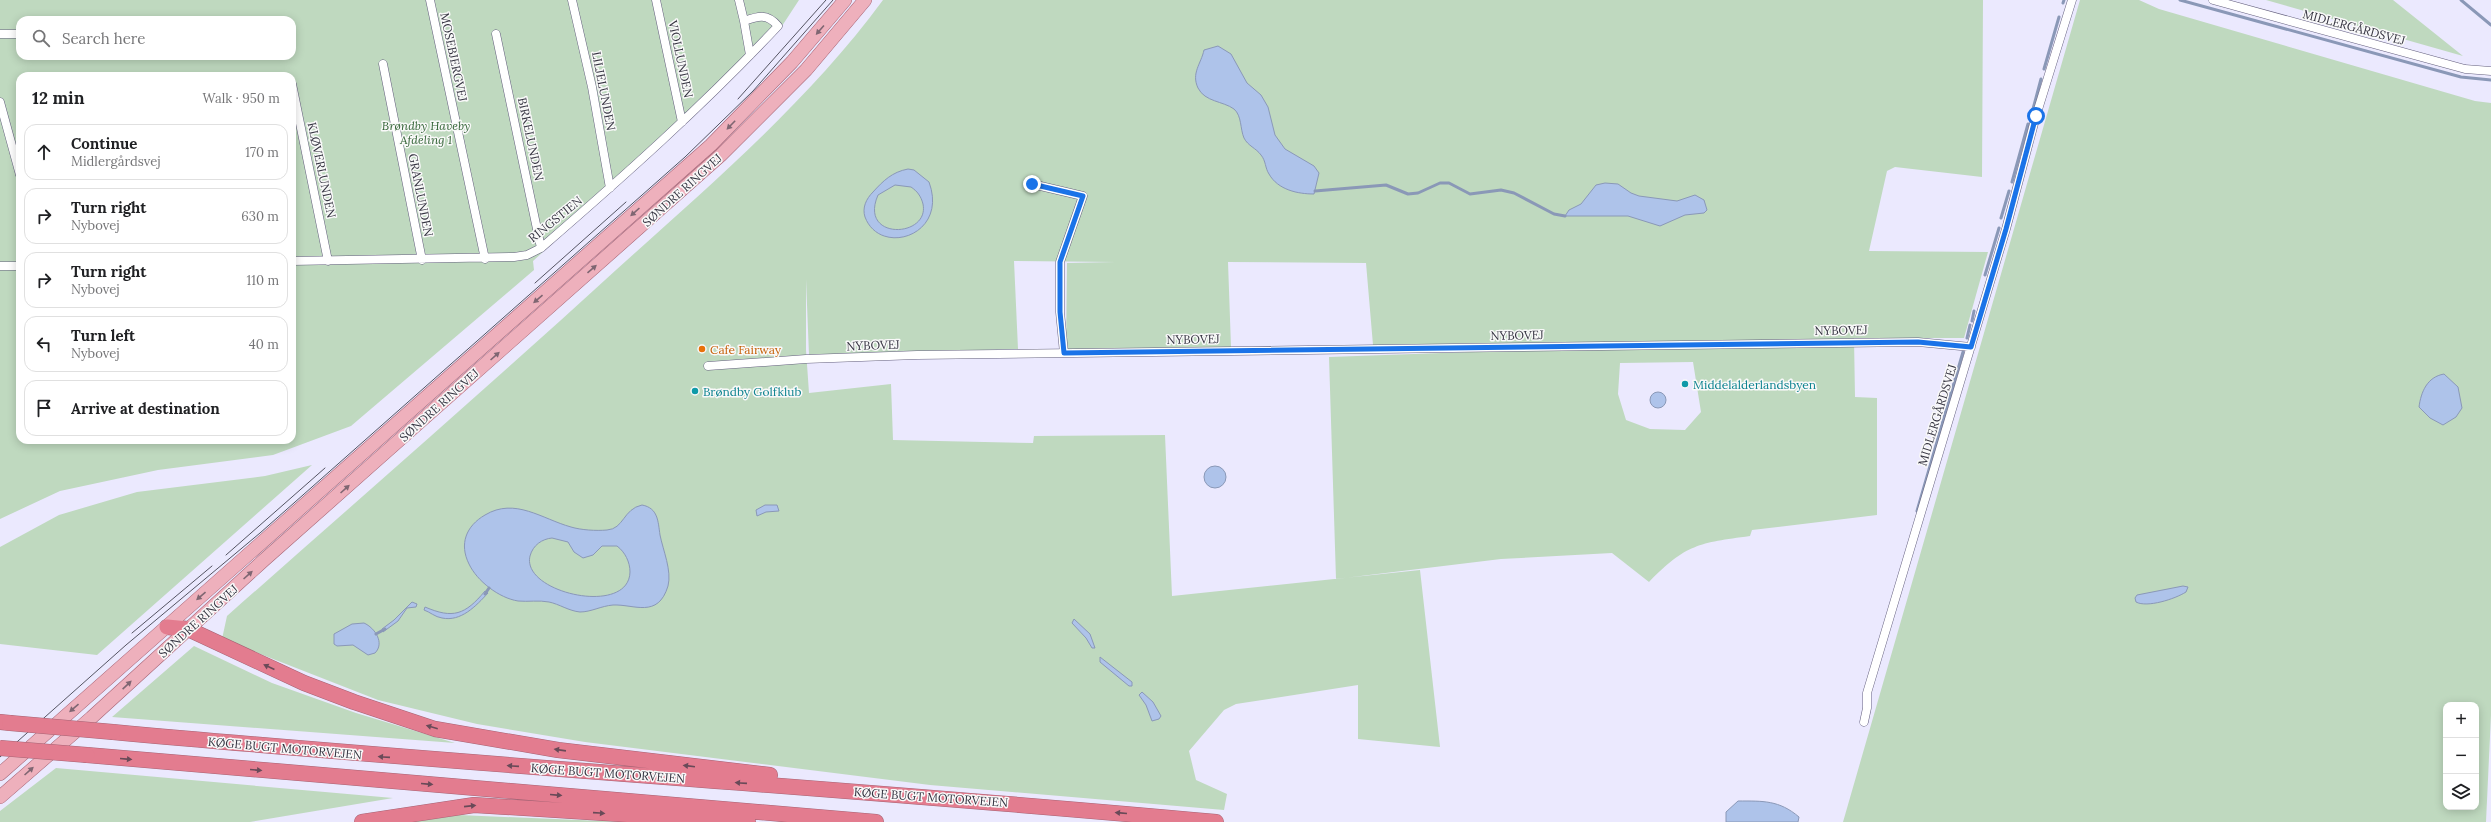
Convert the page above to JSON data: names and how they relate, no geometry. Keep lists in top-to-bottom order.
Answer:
{
  "streets": {
    "highway": ["KØGE BUGT MOTORVEJEN"],
    "main road": ["SØNDRE RINGVEJ"],
    "street": [
      "MIDLERGÅRDSVEJ",
      "MOSEBJERGVEJ",
      "VIOLLUNDEN",
      "LILJELUNDEN",
      "BIRKELUNDEN",
      "KLØVERLUNDEN",
      "GRANLUNDEN",
      "RINGSTIEN",
      "NYBOVEJ"
    ]
  },
  "crossings": [
    ["MIDLERGÅRDSVEJ", "NYBOVEJ"],
    ["MOSEBJERGVEJ", "RINGSTIEN"],
    ["VIOLLUNDEN", "RINGSTIEN"],
    ["LILJELUNDEN", "RINGSTIEN"],
    ["BIRKELUNDEN", "RINGSTIEN"],
    ["KLØVERLUNDEN", "RINGSTIEN"],
    ["GRANLUNDEN", "RINGSTIEN"]
  ],
  "parks": ["Brøndby Haveby Afdeling 1"],
  "places": ["Cafe Fairway", "Middelalderlandsbyen", "Brøndby Golfklub"],
  "page": {
    "search": "Search here",
    "heading": ["12 min", "Walk · 950 m"],
    "list": [
      ["Continue", "Midlergårdsvej", "170 m"],
      ["Turn right", "Nybovej", "630 m"],
      ["Turn right", "Nybovej", "110 m"],
      ["Turn left", "Nybovej", "40 m"],
      "Arrive at destination"
    ],
    "map_buttons": ["+", "−"]
  }
}
